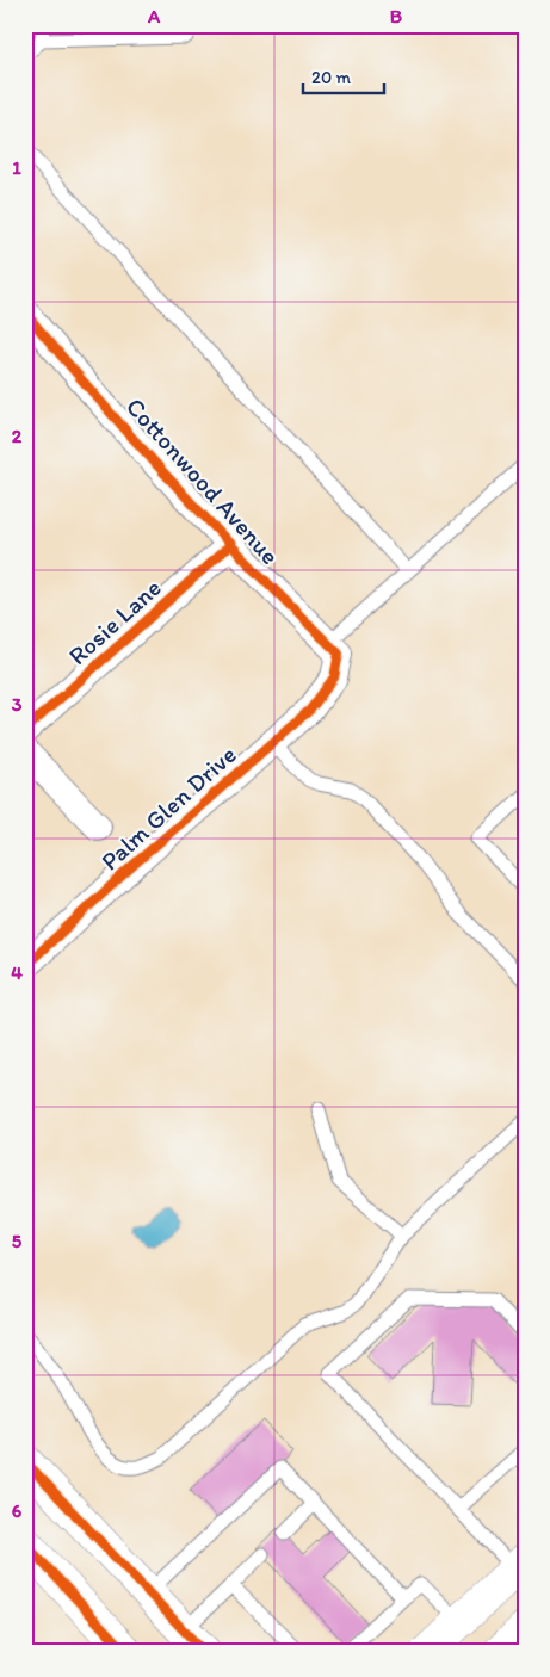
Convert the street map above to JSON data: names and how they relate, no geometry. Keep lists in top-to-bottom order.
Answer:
{
  "streets": {
    "street": ["Cottonwood Avenue", "Rosie Lane", "Palm Glen Drive"]
  },
  "crossings": [
    ["Cottonwood Avenue", "Rosie Lane"],
    ["Cottonwood Avenue", "Palm Glen Drive"]
  ],
  "scale_bar": "20 m",
  "grid": {
    "columns": ["A", "B"],
    "rows": [
      "1",
      "2",
      "3",
      "4",
      "5",
      "6"
    ]
  }
}
